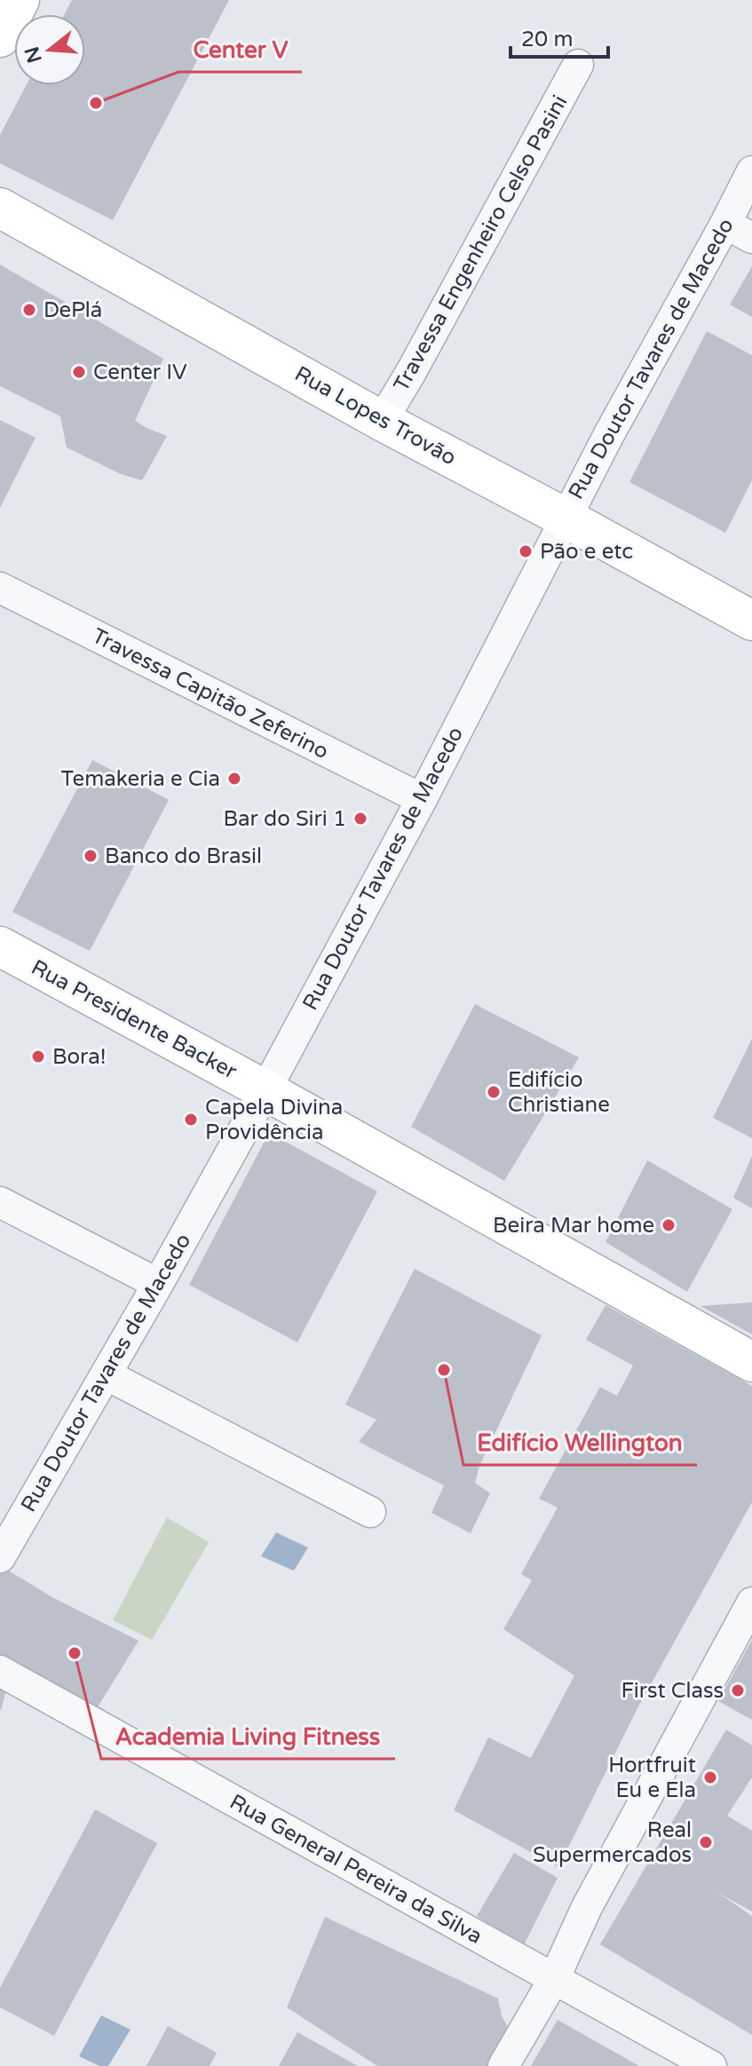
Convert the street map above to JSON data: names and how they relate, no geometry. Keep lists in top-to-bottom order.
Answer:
{
  "streets": {
    "street": [
      "Travessa Engenheiro Celso Pasini",
      "Rua Doutor Tavares de Macedo",
      "Rua Lopes Trovão",
      "Travessa Capitão Zeferino",
      "Rua Presidente Backer",
      "Rua General Pereira da Silva"
    ]
  },
  "crossings": [
    ["Travessa Engenheiro Celso Pasini", "Rua Lopes Trovão"],
    ["Rua Doutor Tavares de Macedo", "Rua Lopes Trovão"],
    ["Rua Doutor Tavares de Macedo", "Travessa Capitão Zeferino"],
    ["Rua Doutor Tavares de Macedo", "Rua Presidente Backer"]
  ],
  "places": [
    "Center V",
    "DePlá",
    "Center IV",
    "Pão e etc",
    "Temakeria e Cia",
    "Bar do Siri 1",
    "Banco do Brasil",
    "Bora!",
    "Edifício Christiane",
    "Capela Divina Providência",
    "Beira Mar home",
    "Edifício Wellington",
    "Academia Living Fitness",
    "First Class",
    "Hortfruit Eu e Ela",
    "Real Supermercados"
  ],
  "scale_bar": "20 m",
  "north": "left"
}
